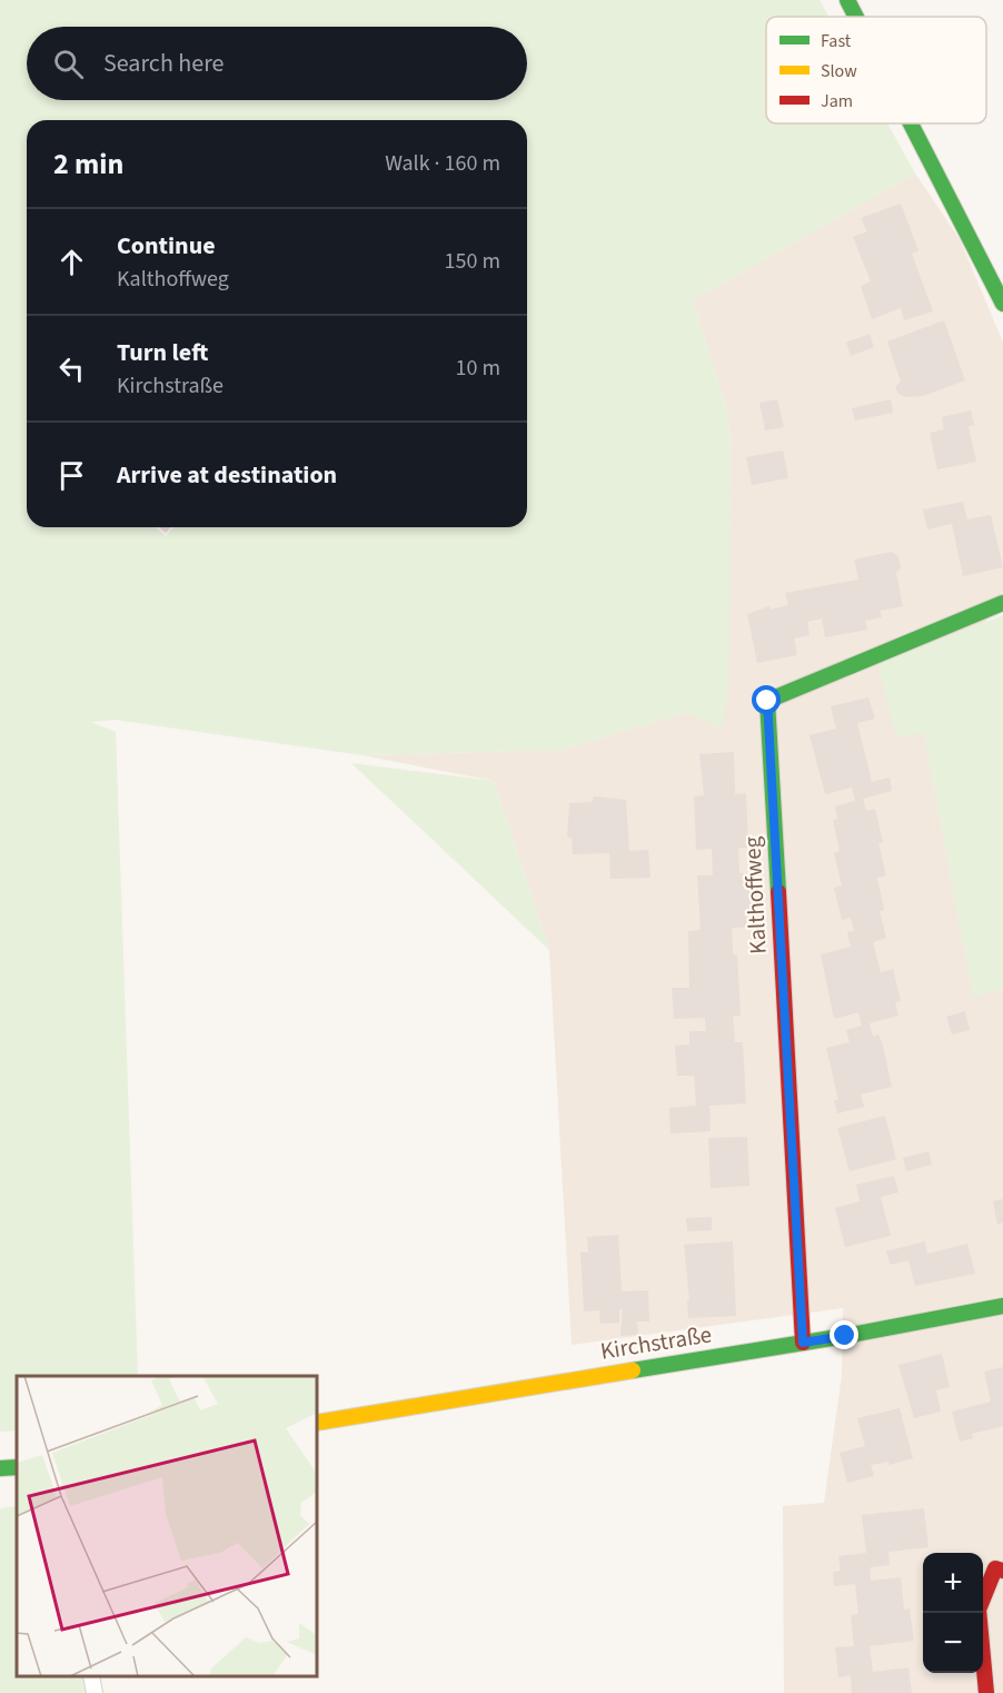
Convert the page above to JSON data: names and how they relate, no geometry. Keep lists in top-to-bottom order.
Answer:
{
  "streets": {
    "street": ["Kalthoffweg", "Kirchstraße"]
  },
  "crossings": [
    ["Kalthoffweg", "Kirchstraße"]
  ],
  "legend": ["Fast", "Slow", "Jam"],
  "page": {
    "search": "Search here",
    "heading": ["2 min", "Walk · 160 m"],
    "list": [
      ["Continue", "Kalthoffweg", "150 m"],
      ["Turn left", "Kirchstraße", "10 m"],
      "Arrive at destination"
    ],
    "map_buttons": ["+", "−"]
  }
}
